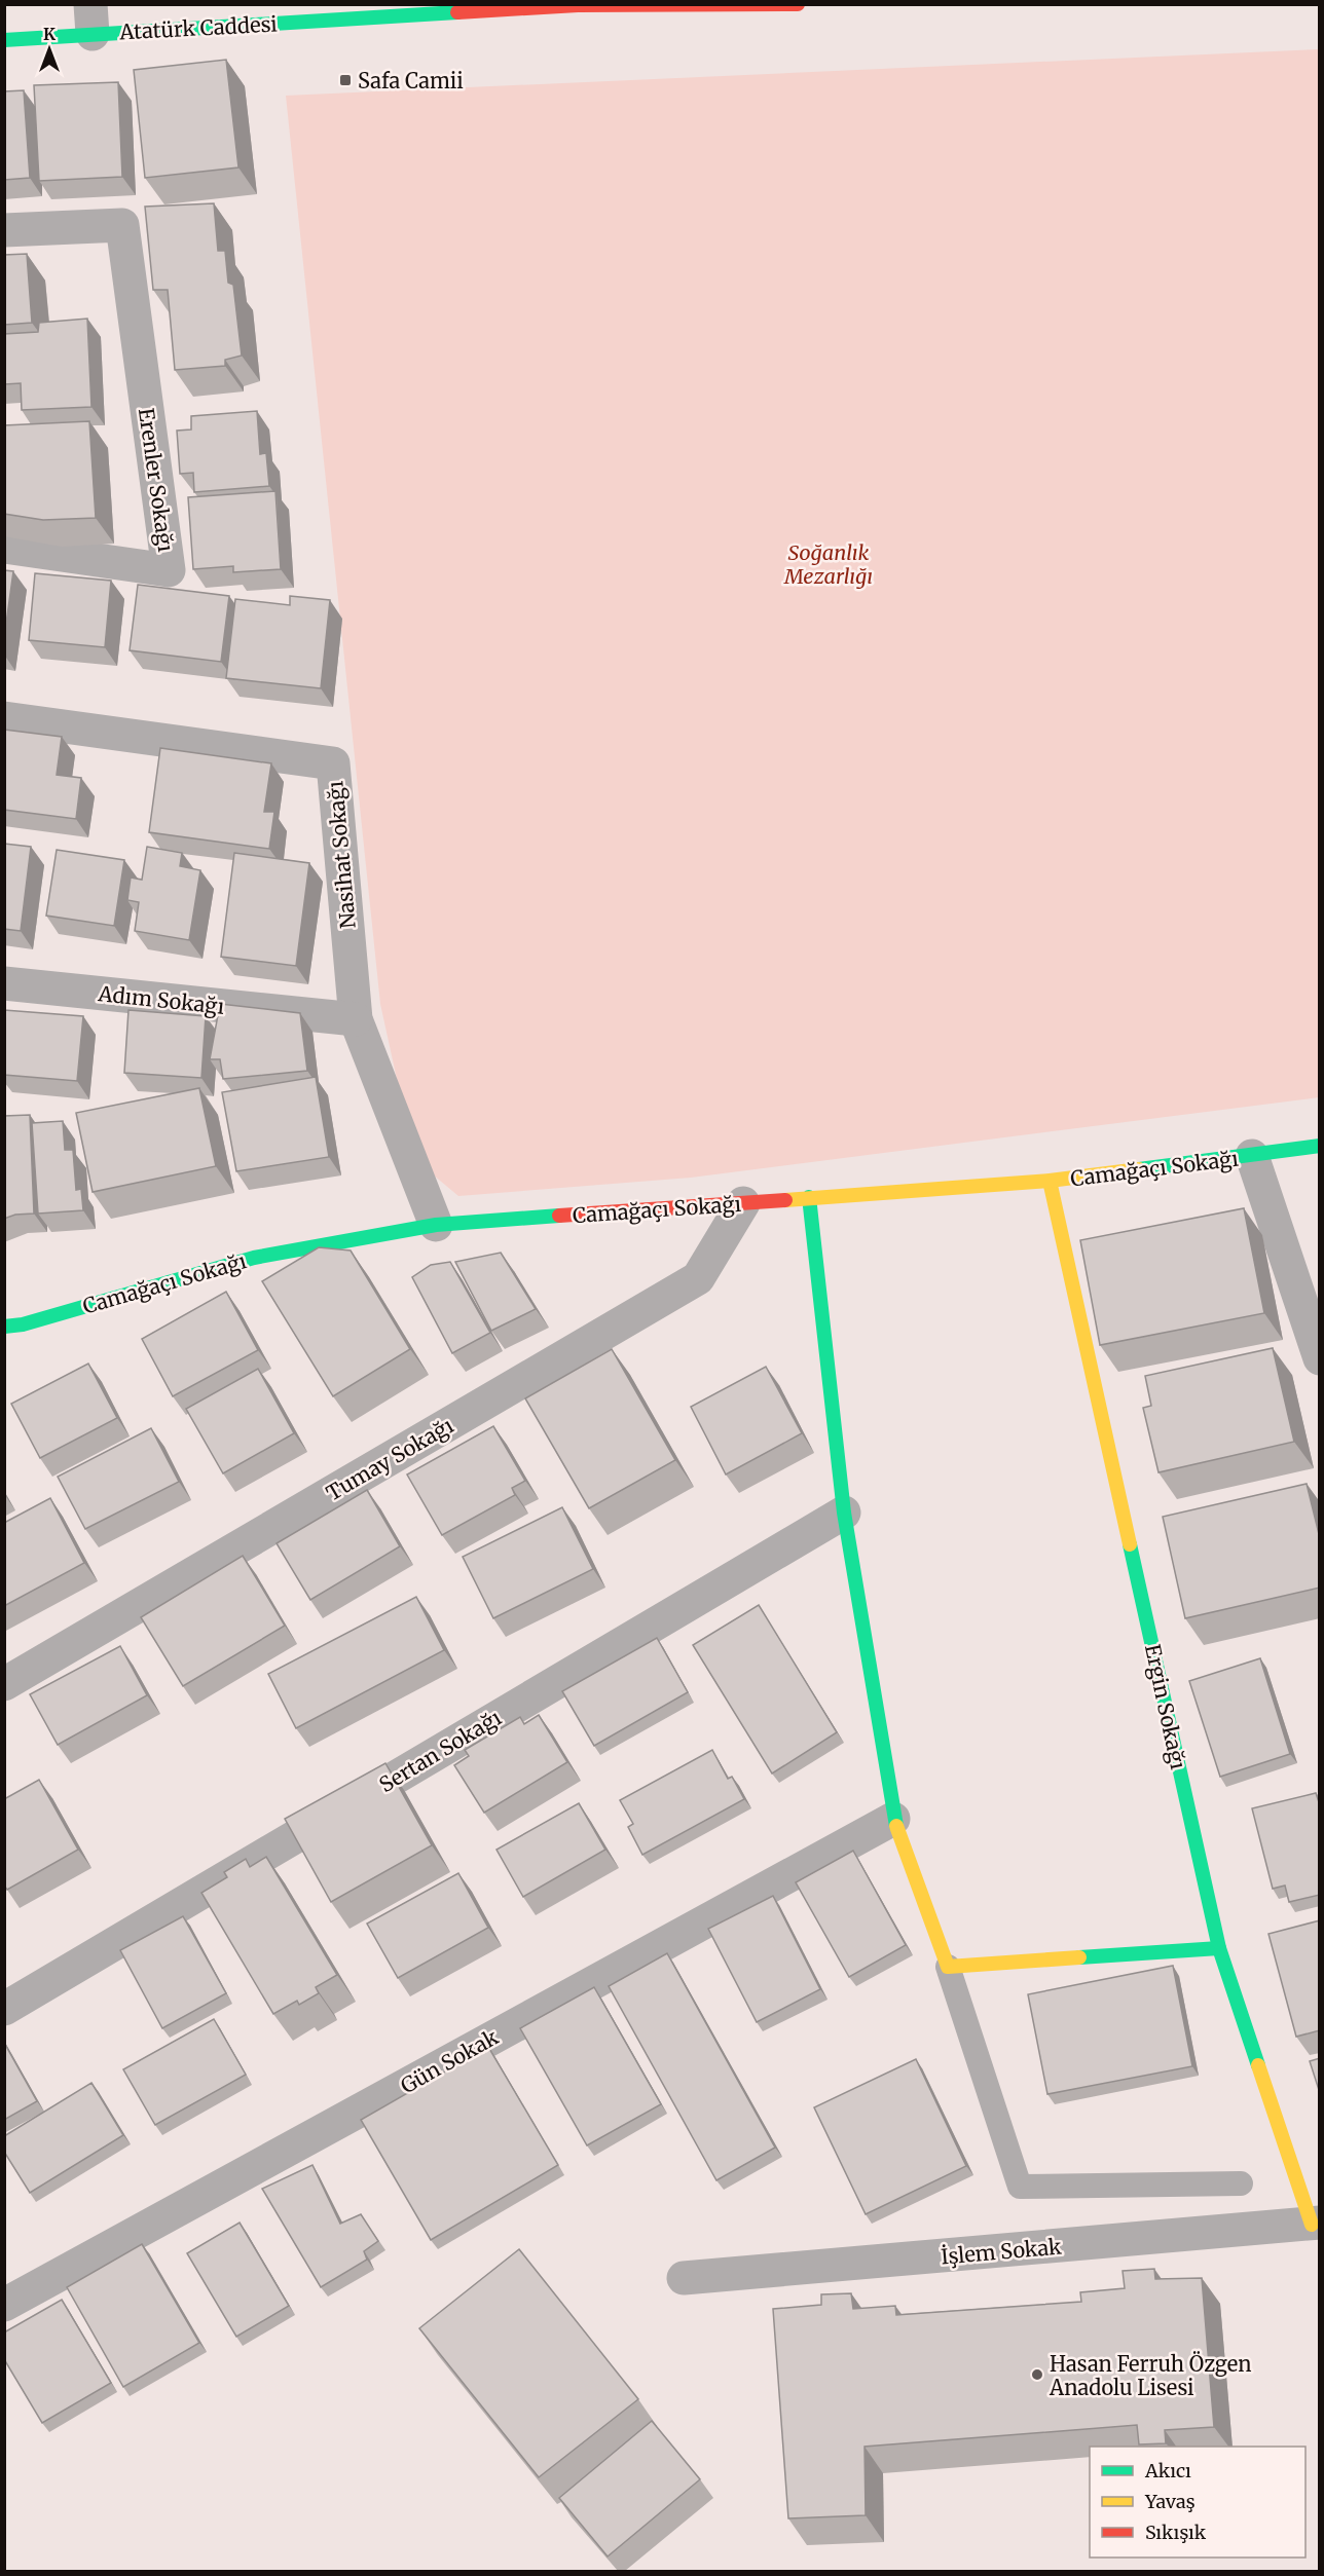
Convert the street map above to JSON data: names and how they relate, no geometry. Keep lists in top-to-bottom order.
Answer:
{
  "streets": {
    "street": [
      "Atatürk Caddesi",
      "Erenler Sokağı",
      "Nasihat Sokağı",
      "Adım Sokağı",
      "Camağaçı Sokağı",
      "Tumay Sokağı",
      "Ergin Sokağı",
      "Sertan Sokağı",
      "Gün Sokak",
      "İşlem Sokak"
    ]
  },
  "crossings": [
    ["Nasihat Sokağı", "Adım Sokağı"],
    ["Nasihat Sokağı", "Camağaçı Sokağı"],
    ["Camağaçı Sokağı", "Tumay Sokağı"],
    ["Camağaçı Sokağı", "Ergin Sokağı"],
    ["Ergin Sokağı", "İşlem Sokak"]
  ],
  "parks": ["Soğanlık Mezarlığı"],
  "places": {
    "transit": ["Safa Camii"],
    "other": ["Hasan Ferruh Özgen Anadolu Lisesi"]
  },
  "legend": ["Akıcı", "Yavaş", "Sıkışık"],
  "north": "top"
}
